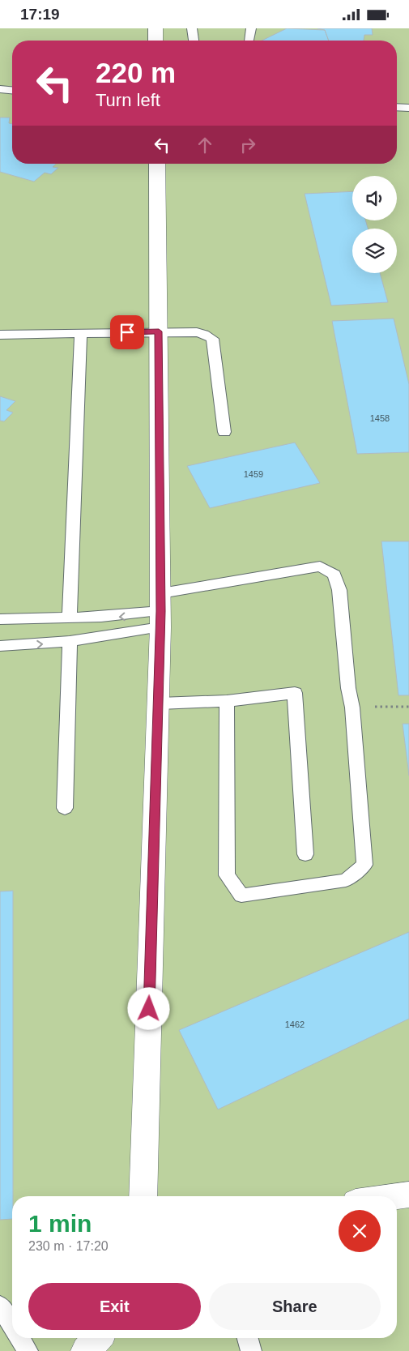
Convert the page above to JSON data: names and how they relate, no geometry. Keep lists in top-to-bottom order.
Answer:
{
  "house_numbers": ["1458", "1459", "1462"],
  "page": {
    "status": "17:19",
    "turn": ["220 m", "Turn left"],
    "heading": ["1 min", "230 m · 17:20"],
    "buttons": ["Exit", "Share"]
  }
}
